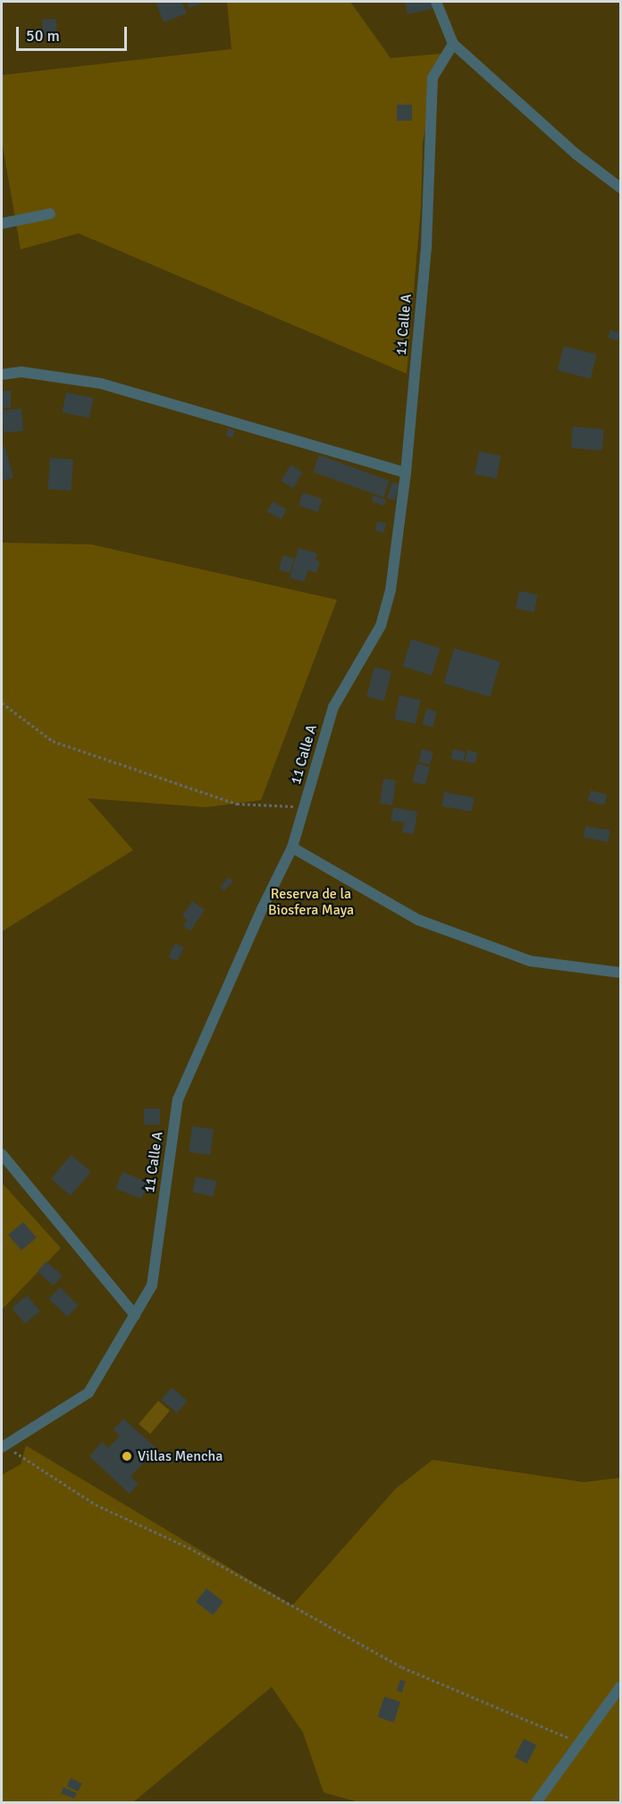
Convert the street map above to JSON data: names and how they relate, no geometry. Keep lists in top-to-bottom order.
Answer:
{
  "streets": {
    "street": ["11 Calle A"]
  },
  "parks": ["Reserva de la Biosfera Maya"],
  "places": ["Villas Mencha"],
  "scale_bar": "50 m"
}
